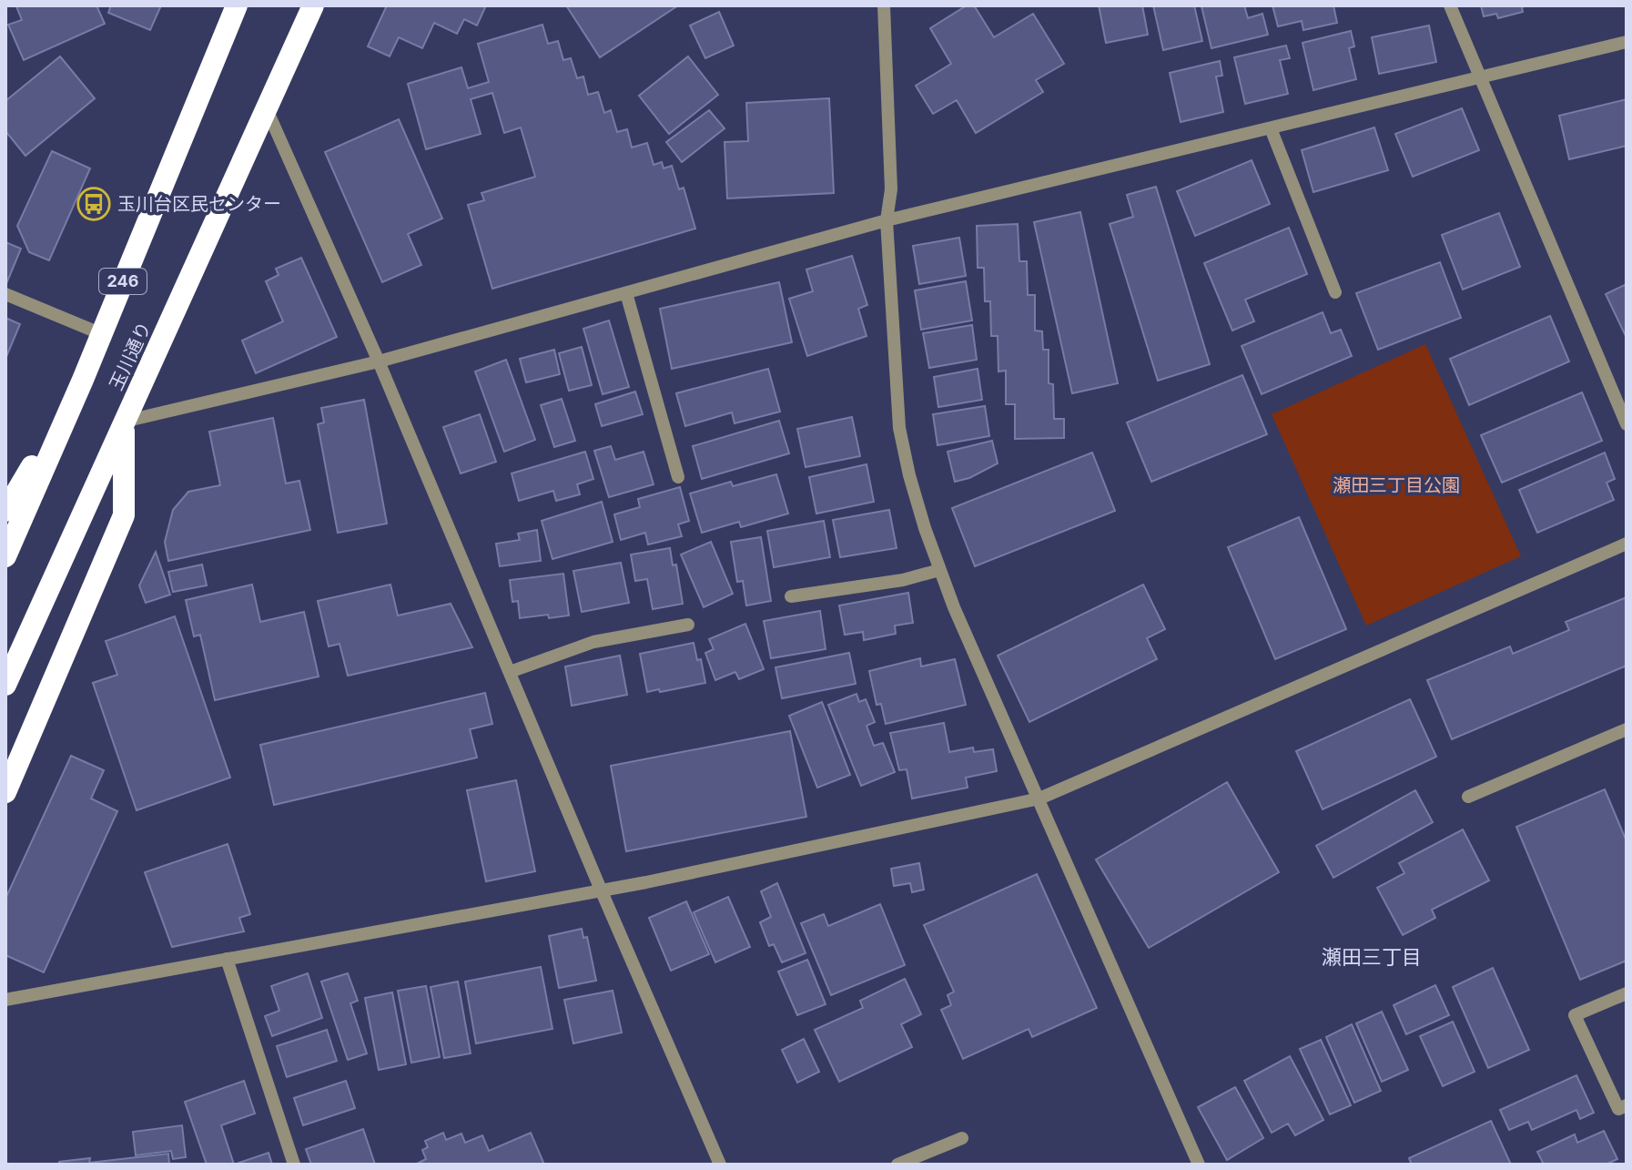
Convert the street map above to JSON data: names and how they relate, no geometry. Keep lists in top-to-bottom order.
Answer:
{
  "streets": {
    "highway": ["246", "玉川通り"]
  },
  "crossings": [
    ["246", "玉川通り"]
  ],
  "districts": ["瀬田三丁目"],
  "parks": ["瀬田三丁目公園"],
  "places": {
    "bus stop": ["玉川台区民センター"]
  }
}
